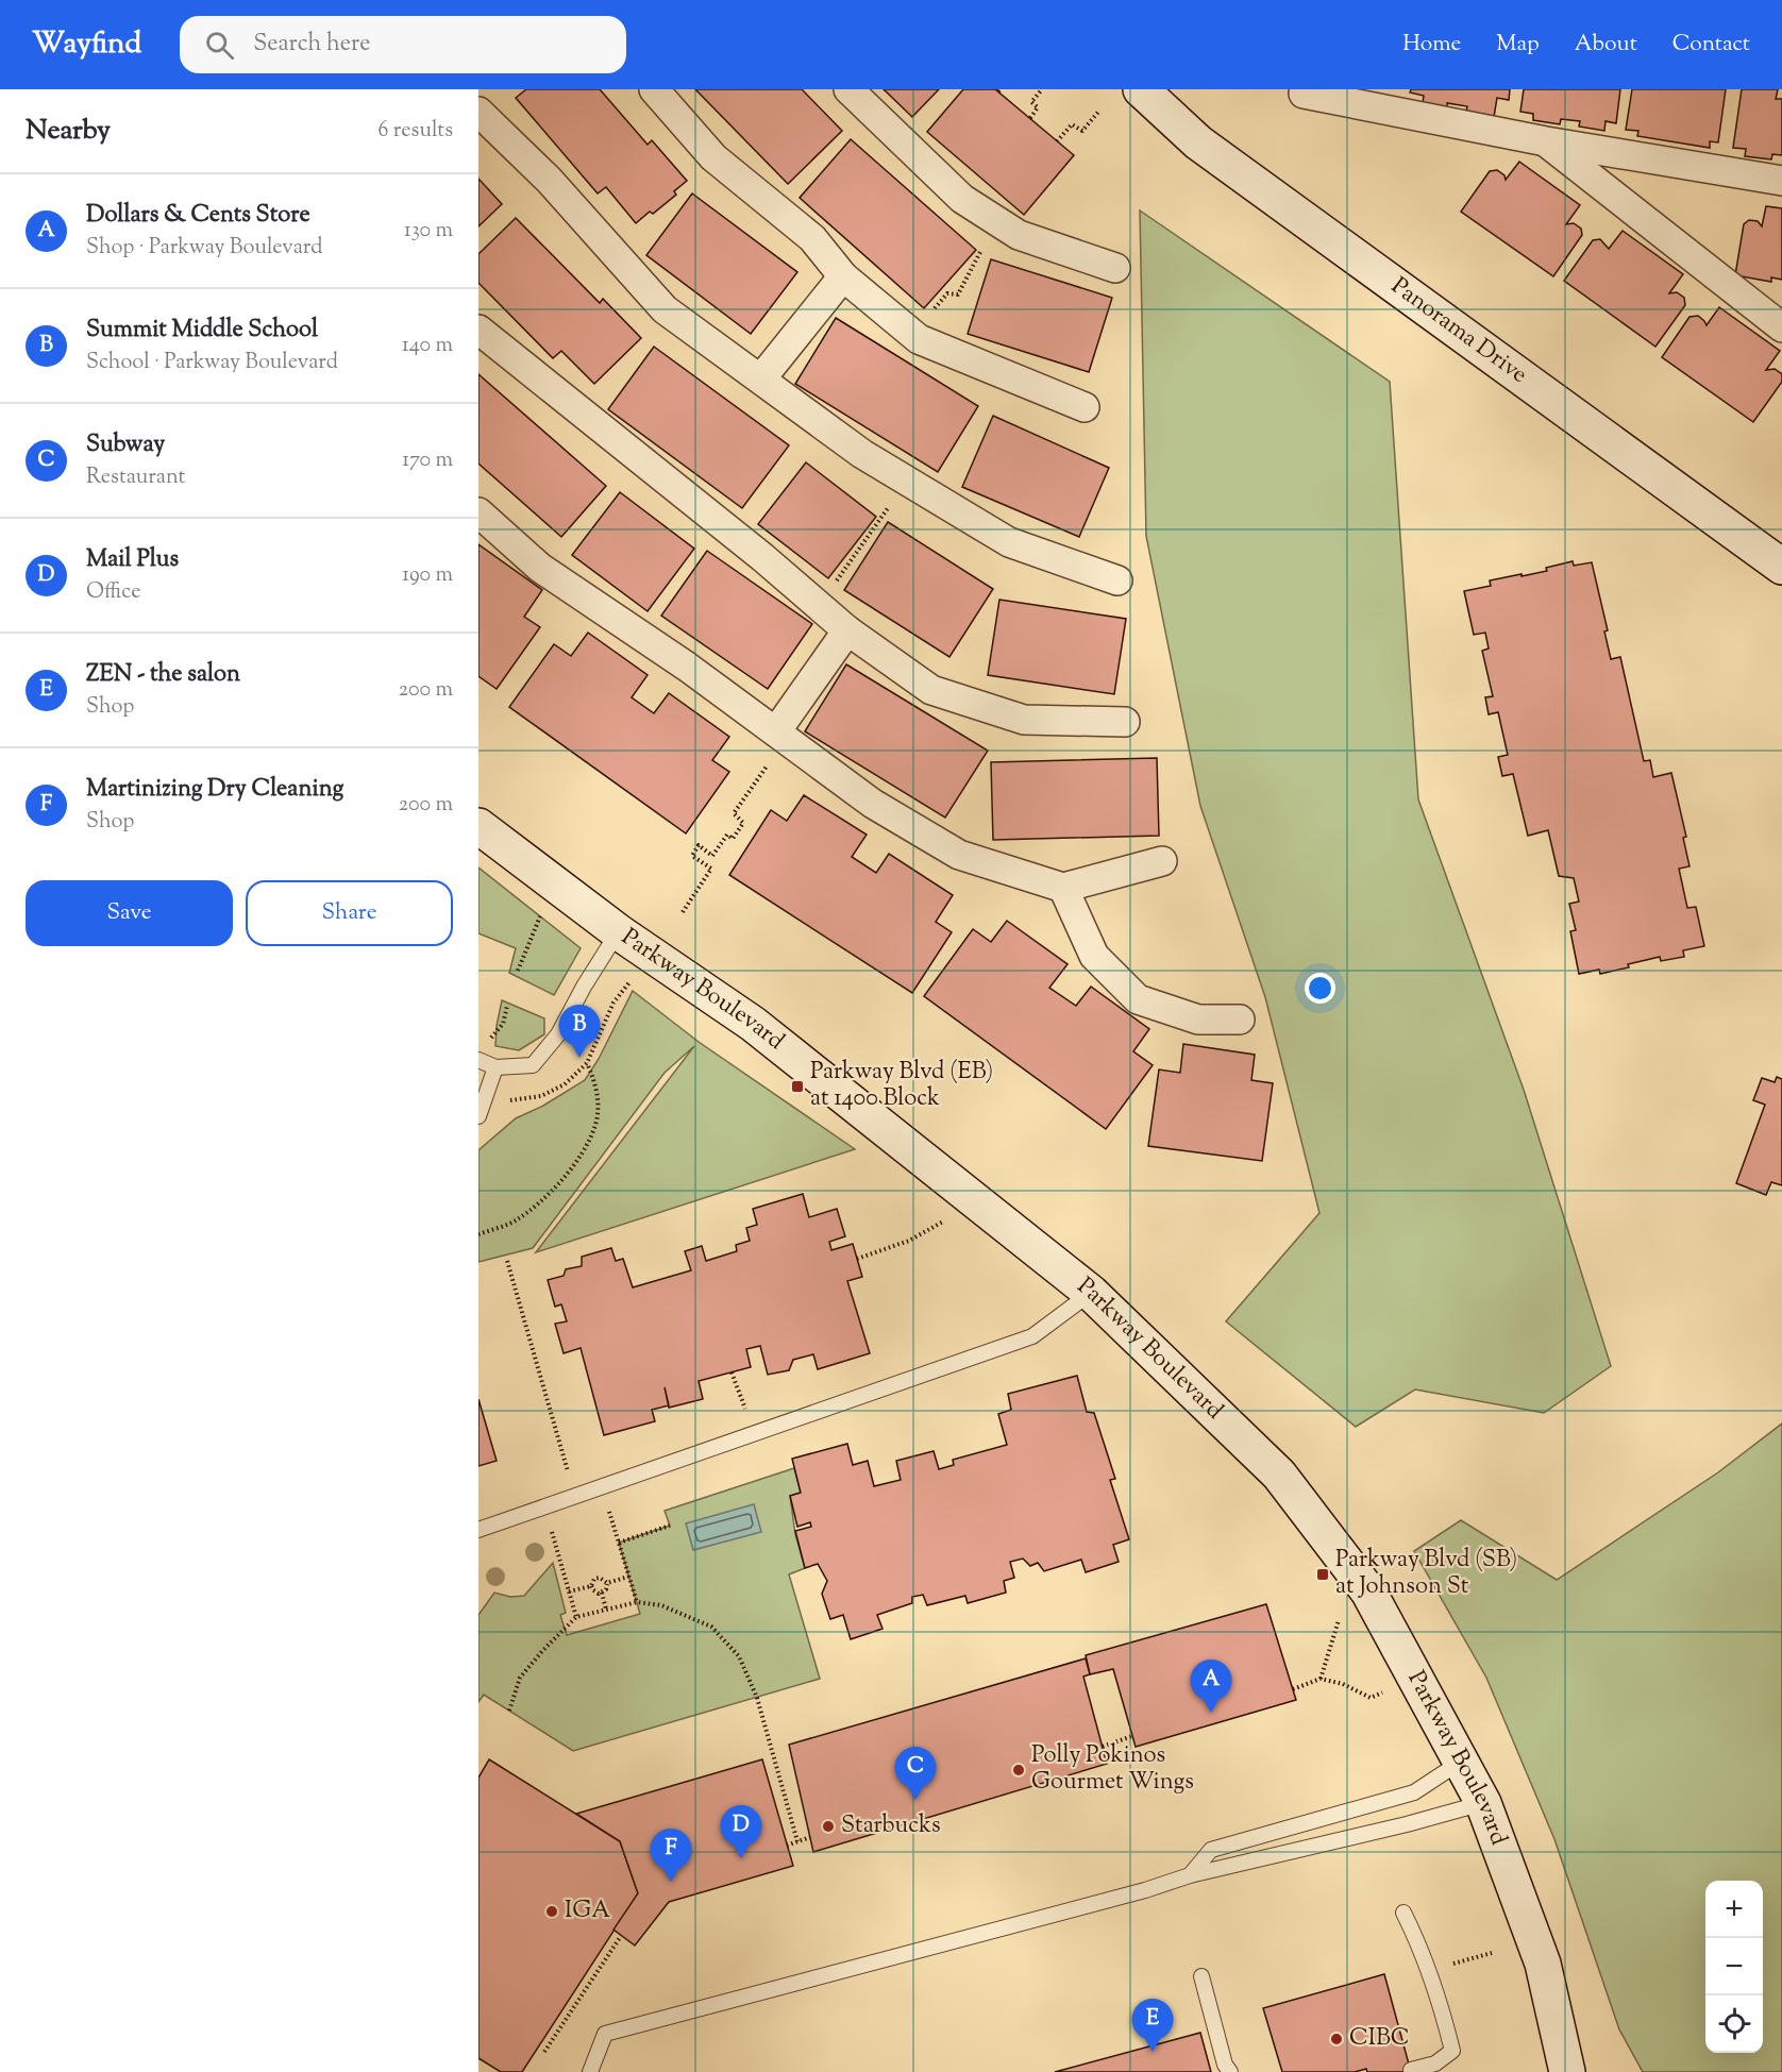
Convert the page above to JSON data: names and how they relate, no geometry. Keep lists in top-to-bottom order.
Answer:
{
  "streets": {
    "street": ["Panorama Drive", "Parkway Boulevard"]
  },
  "places": {
    "transit": ["Parkway Blvd (EB) at 1400 Block", "Parkway Blvd (SB) at Johnson St"],
    "other": [
      "Polly Pokinos Gourmet Wings",
      "Starbucks",
      "IGA",
      "CIBC"
    ]
  },
  "page": {
    "header": "Wayfind",
    "search": "Search here",
    "nav": [
      "Home",
      "Map",
      "About",
      "Contact"
    ],
    "heading": ["Nearby", "6 results"],
    "list": [
      {
        "mark": "A",
        "name": "Dollars & Cents Store",
        "note": "Shop · Parkway Boulevard",
        "value": "130 m"
      },
      {
        "mark": "B",
        "name": "Summit Middle School",
        "note": "School · Parkway Boulevard",
        "value": "140 m"
      },
      {
        "mark": "C",
        "name": "Subway",
        "note": "Restaurant",
        "value": "170 m"
      },
      {
        "mark": "D",
        "name": "Mail Plus",
        "note": "Office",
        "value": "190 m"
      },
      {
        "mark": "E",
        "name": "ZEN - the salon",
        "note": "Shop",
        "value": "200 m"
      },
      {
        "mark": "F",
        "name": "Martinizing Dry Cleaning",
        "note": "Shop",
        "value": "200 m"
      }
    ],
    "buttons": ["Save", "Share"],
    "pins": [
      "B",
      "A",
      "C",
      "D",
      "F",
      "E"
    ],
    "map_buttons": ["+", "−"]
  }
}
